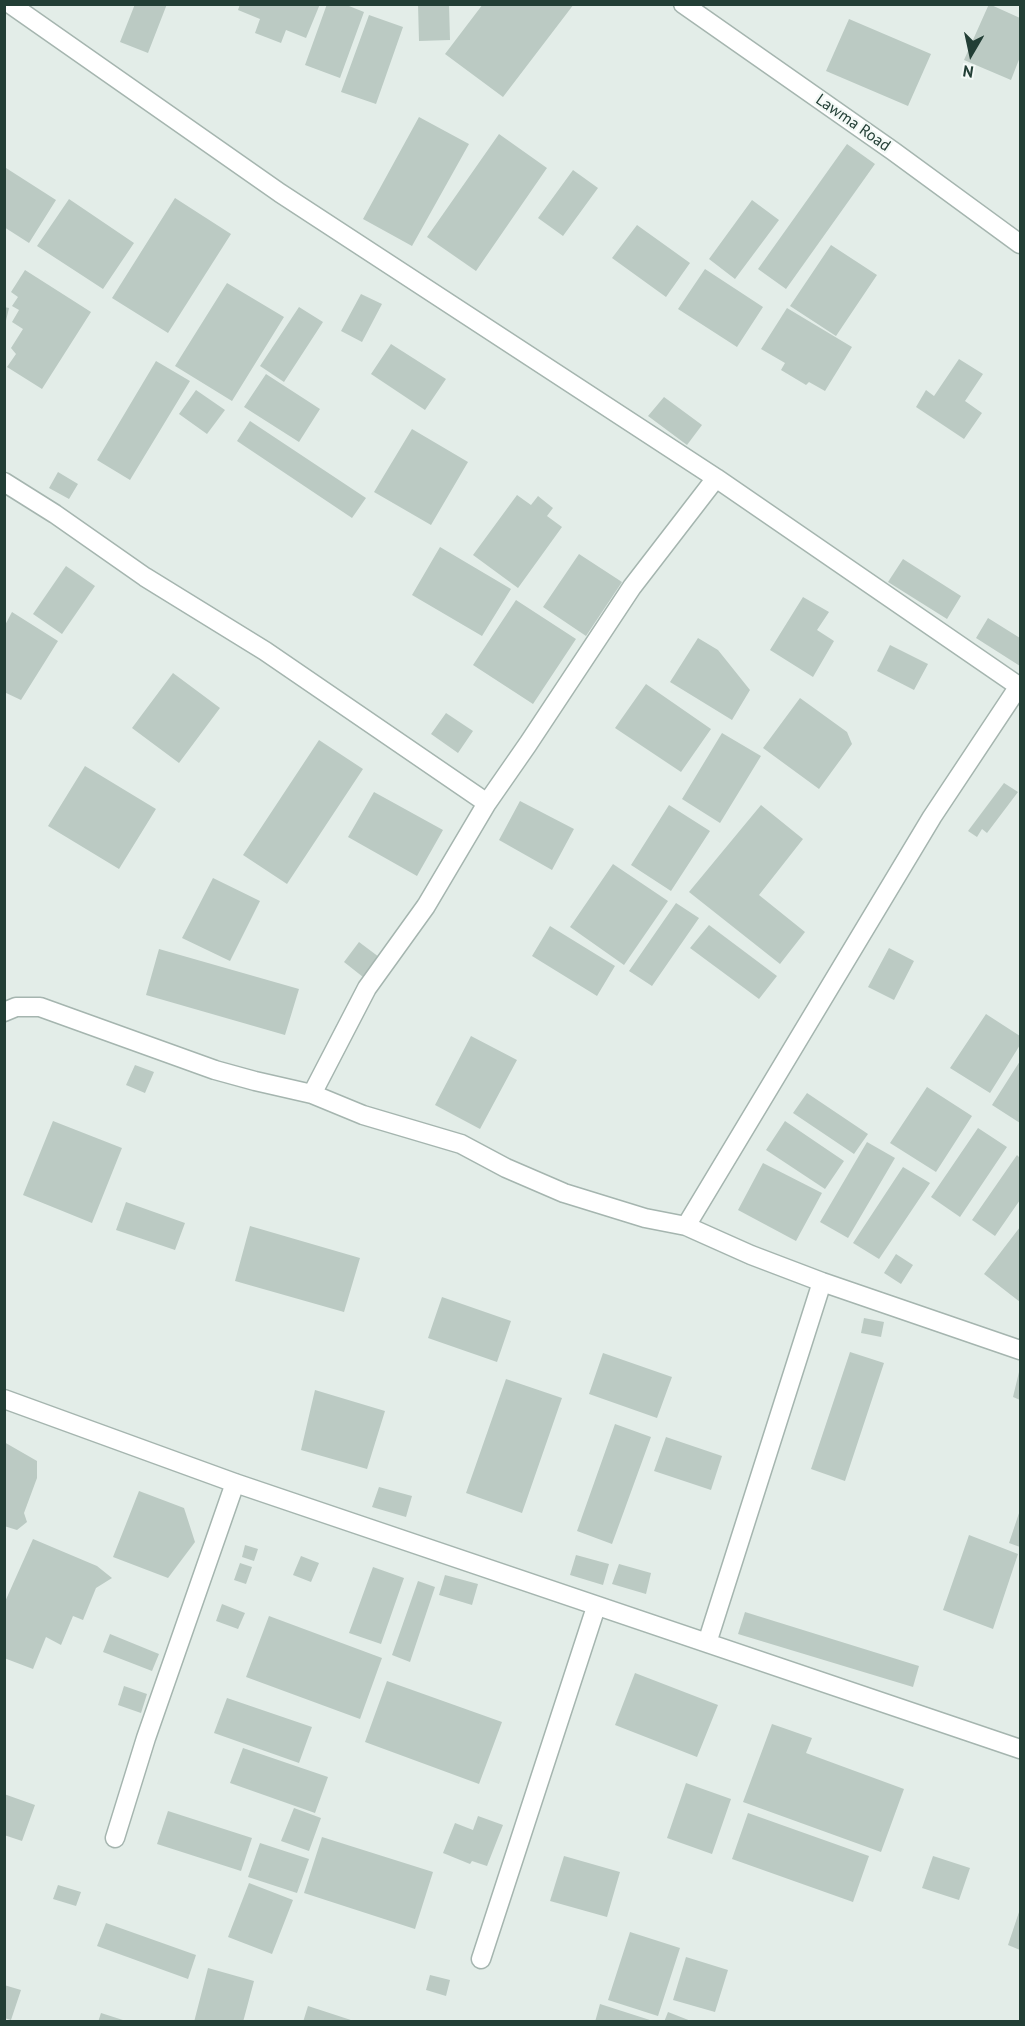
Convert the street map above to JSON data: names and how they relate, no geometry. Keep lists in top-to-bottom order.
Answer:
{
  "streets": {
    "street": ["Lawma Road"]
  },
  "north": "bottom"
}
